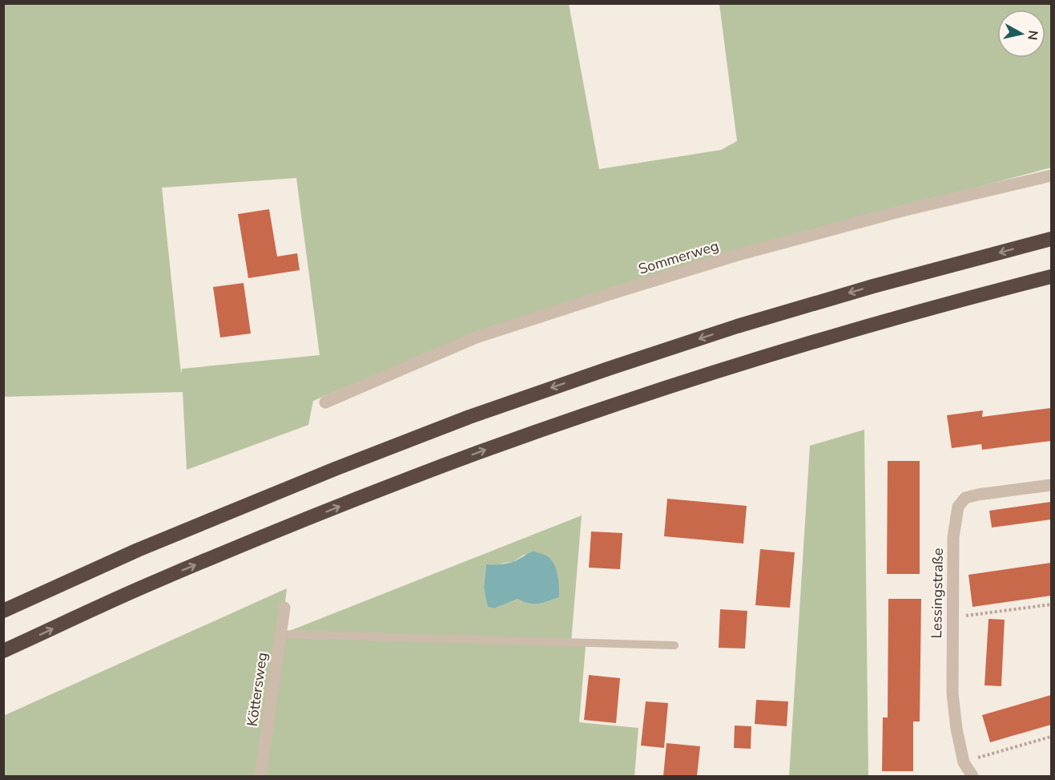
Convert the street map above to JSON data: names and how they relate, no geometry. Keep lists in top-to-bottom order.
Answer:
{
  "streets": {
    "street": ["Sommerweg", "Lessingstraße", "Köttersweg"]
  },
  "north": "right"
}
